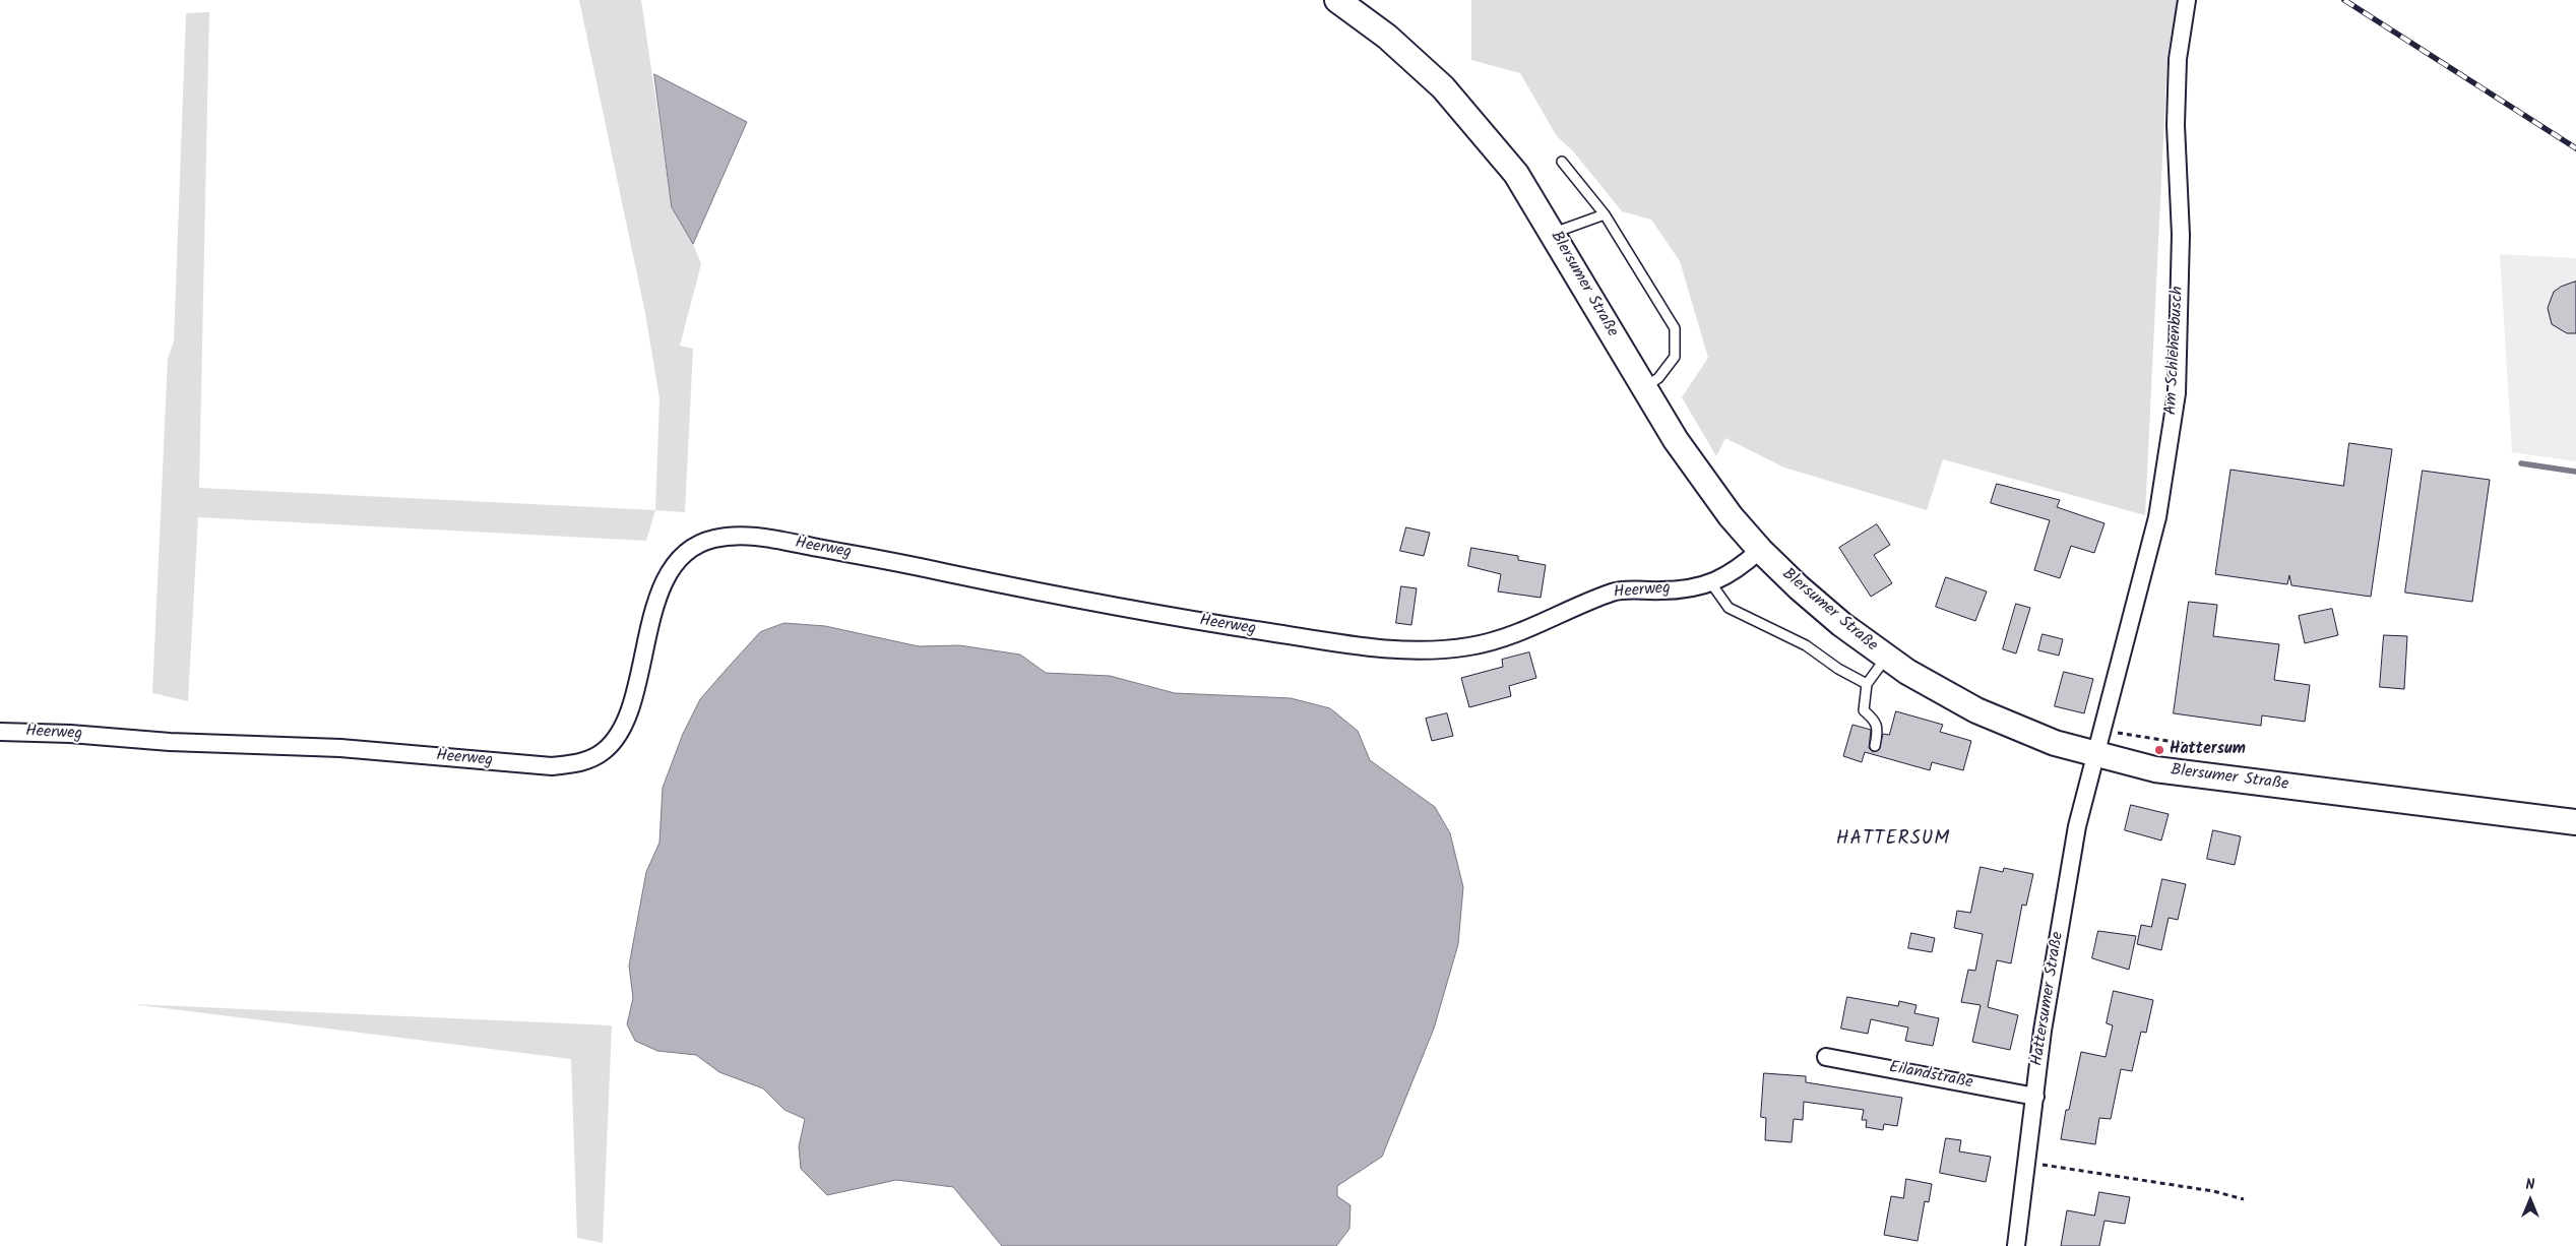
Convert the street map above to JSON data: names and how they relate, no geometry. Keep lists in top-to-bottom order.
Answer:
{
  "streets": {
    "main road": ["Blersumer Straße"],
    "street": [
      "Am Schlehenbusch",
      "Heerweg",
      "Hattersumer Straße",
      "Eilandstraße"
    ]
  },
  "crossings": [
    ["Blersumer Straße", "Am Schlehenbusch"],
    ["Blersumer Straße", "Heerweg"],
    ["Blersumer Straße", "Hattersumer Straße"],
    ["Am Schlehenbusch", "Hattersumer Straße"],
    ["Hattersumer Straße", "Eilandstraße"]
  ],
  "districts": ["HATTERSUM"],
  "places": ["Hattersum"],
  "north": "top"
}
